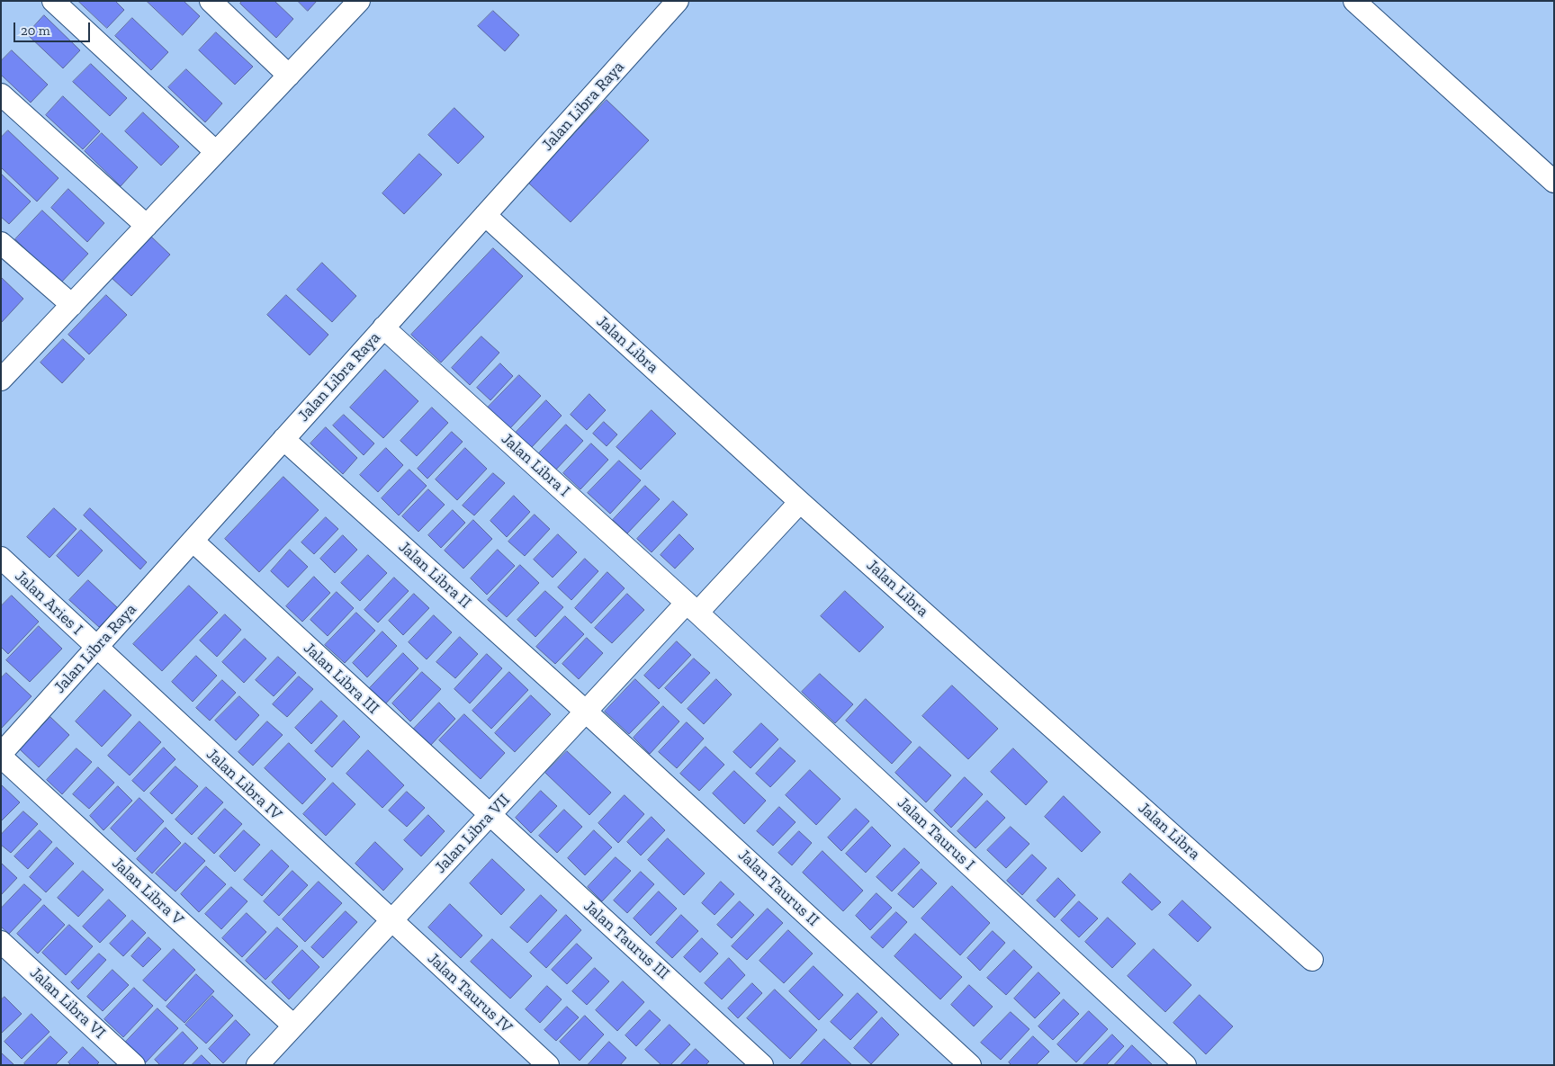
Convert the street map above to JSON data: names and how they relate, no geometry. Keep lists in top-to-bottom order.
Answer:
{
  "streets": {
    "street": [
      "Jalan Libra Raya",
      "Jalan Libra",
      "Jalan Libra I",
      "Jalan Libra II",
      "Jalan Aries I",
      "Jalan Libra III",
      "Jalan Libra IV",
      "Jalan Libra VII",
      "Jalan Taurus I",
      "Jalan Taurus II",
      "Jalan Libra V",
      "Jalan Taurus III",
      "Jalan Taurus IV",
      "Jalan Libra VI"
    ]
  },
  "crossings": [
    ["Jalan Libra Raya", "Jalan Libra"],
    ["Jalan Libra Raya", "Jalan Libra I"],
    ["Jalan Libra Raya", "Jalan Libra II"],
    ["Jalan Libra Raya", "Jalan Aries I"],
    ["Jalan Libra Raya", "Jalan Libra III"],
    ["Jalan Libra Raya", "Jalan Libra IV"],
    ["Jalan Libra Raya", "Jalan Libra V"],
    ["Jalan Libra", "Jalan Libra VII"],
    ["Jalan Libra I", "Jalan Libra VII"],
    ["Jalan Libra I", "Jalan Taurus I"],
    ["Jalan Libra II", "Jalan Libra VII"],
    ["Jalan Libra II", "Jalan Taurus II"],
    ["Jalan Aries I", "Jalan Libra IV"],
    ["Jalan Libra III", "Jalan Libra VII"],
    ["Jalan Libra III", "Jalan Taurus III"],
    ["Jalan Libra IV", "Jalan Libra VII"],
    ["Jalan Libra IV", "Jalan Taurus IV"],
    ["Jalan Libra VII", "Jalan Taurus I"],
    ["Jalan Libra VII", "Jalan Taurus II"],
    ["Jalan Libra VII", "Jalan Libra V"],
    ["Jalan Libra VII", "Jalan Taurus III"],
    ["Jalan Libra VII", "Jalan Taurus IV"]
  ],
  "scale_bar": "20 m"
}
